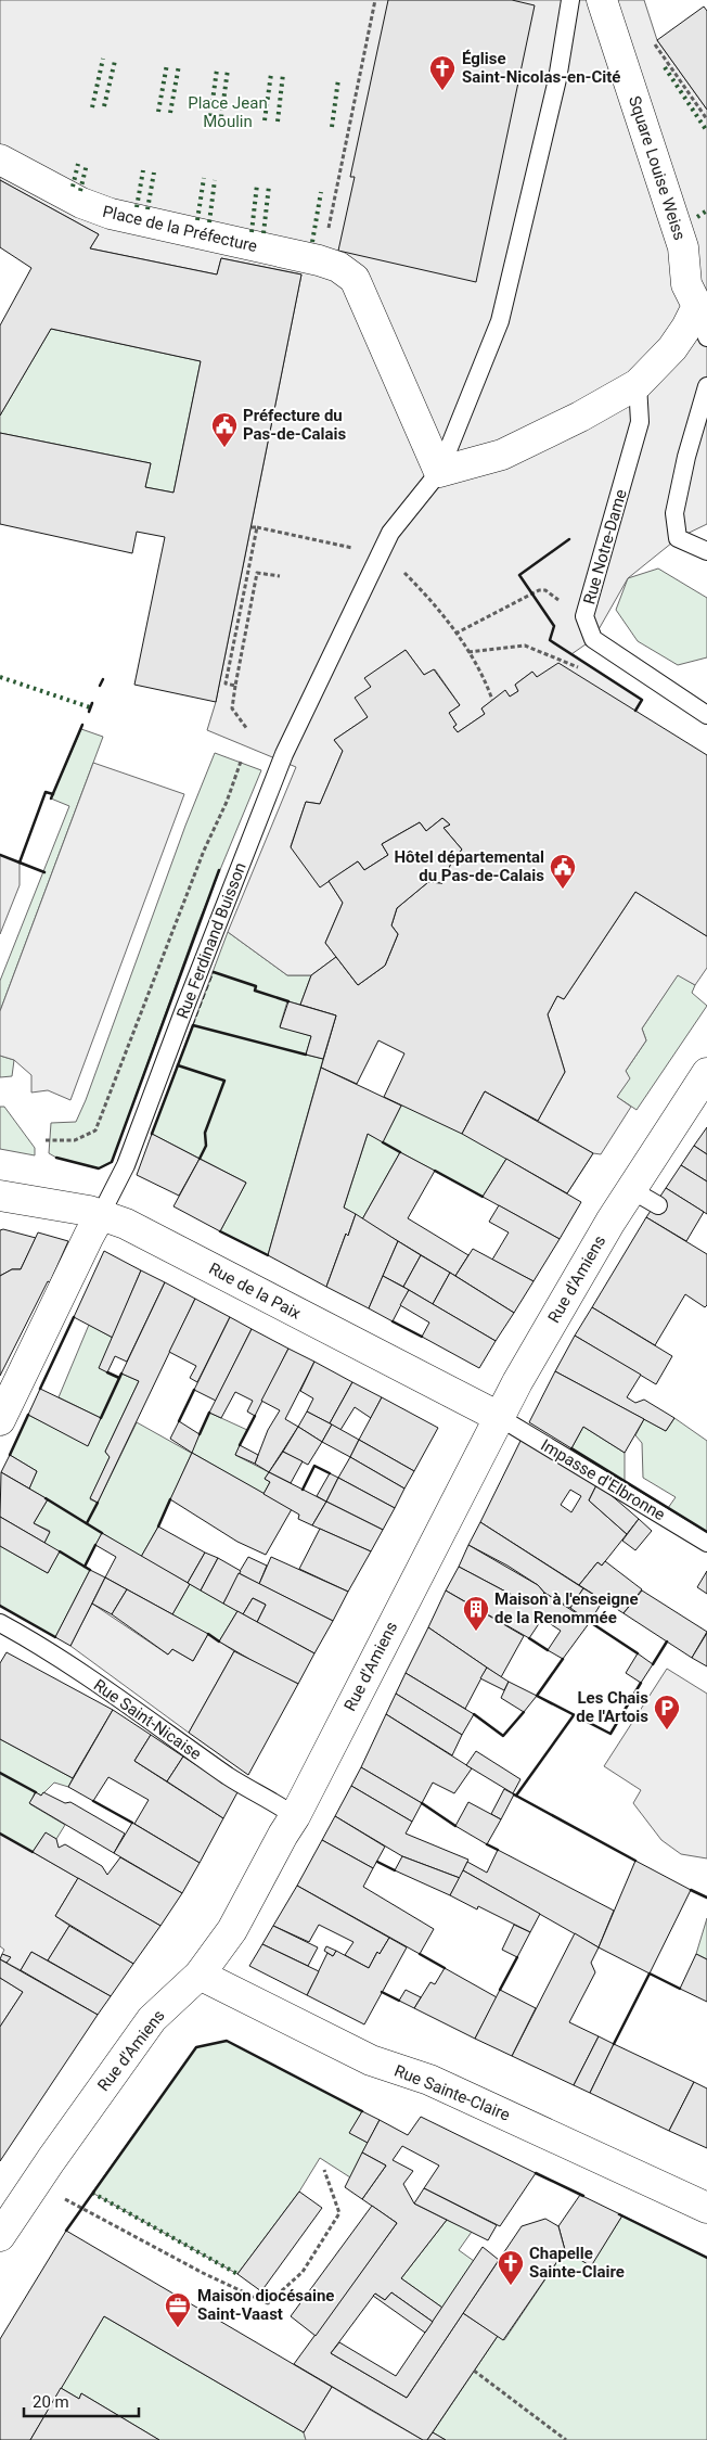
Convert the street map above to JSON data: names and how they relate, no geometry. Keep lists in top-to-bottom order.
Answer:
{
  "streets": {
    "street": [
      "Square Louise Weiss",
      "Place de la Préfecture",
      "Rue Ferdinand Buisson",
      "Rue d'Amiens",
      "Rue de la Paix",
      "Rue Sainte-Claire"
    ],
    "lane": ["Rue Notre-Dame", "Impasse d'Elbronne", "Rue Saint-Nicaise"]
  },
  "crossings": [
    ["Rue Ferdinand Buisson", "Rue de la Paix"],
    ["Rue d'Amiens", "Rue de la Paix"],
    ["Rue d'Amiens", "Impasse d'Elbronne"],
    ["Rue d'Amiens", "Rue Saint-Nicaise"],
    ["Rue d'Amiens", "Rue Sainte-Claire"],
    ["Rue de la Paix", "Impasse d'Elbronne"]
  ],
  "parks": ["Place Jean Moulin"],
  "places": {
    "church": ["Église Saint-Nicolas-en-Cité", "Chapelle Sainte-Claire"],
    "public building": ["Préfecture du Pas-de-Calais", "Hôtel départemental du Pas-de-Calais"],
    "building": ["Maison à l'enseigne de la Renommée"],
    "parking": ["Les Chais de l'Artois"],
    "office": ["Maison diocésaine Saint-Vaast"]
  },
  "scale_bar": "20 m"
}
